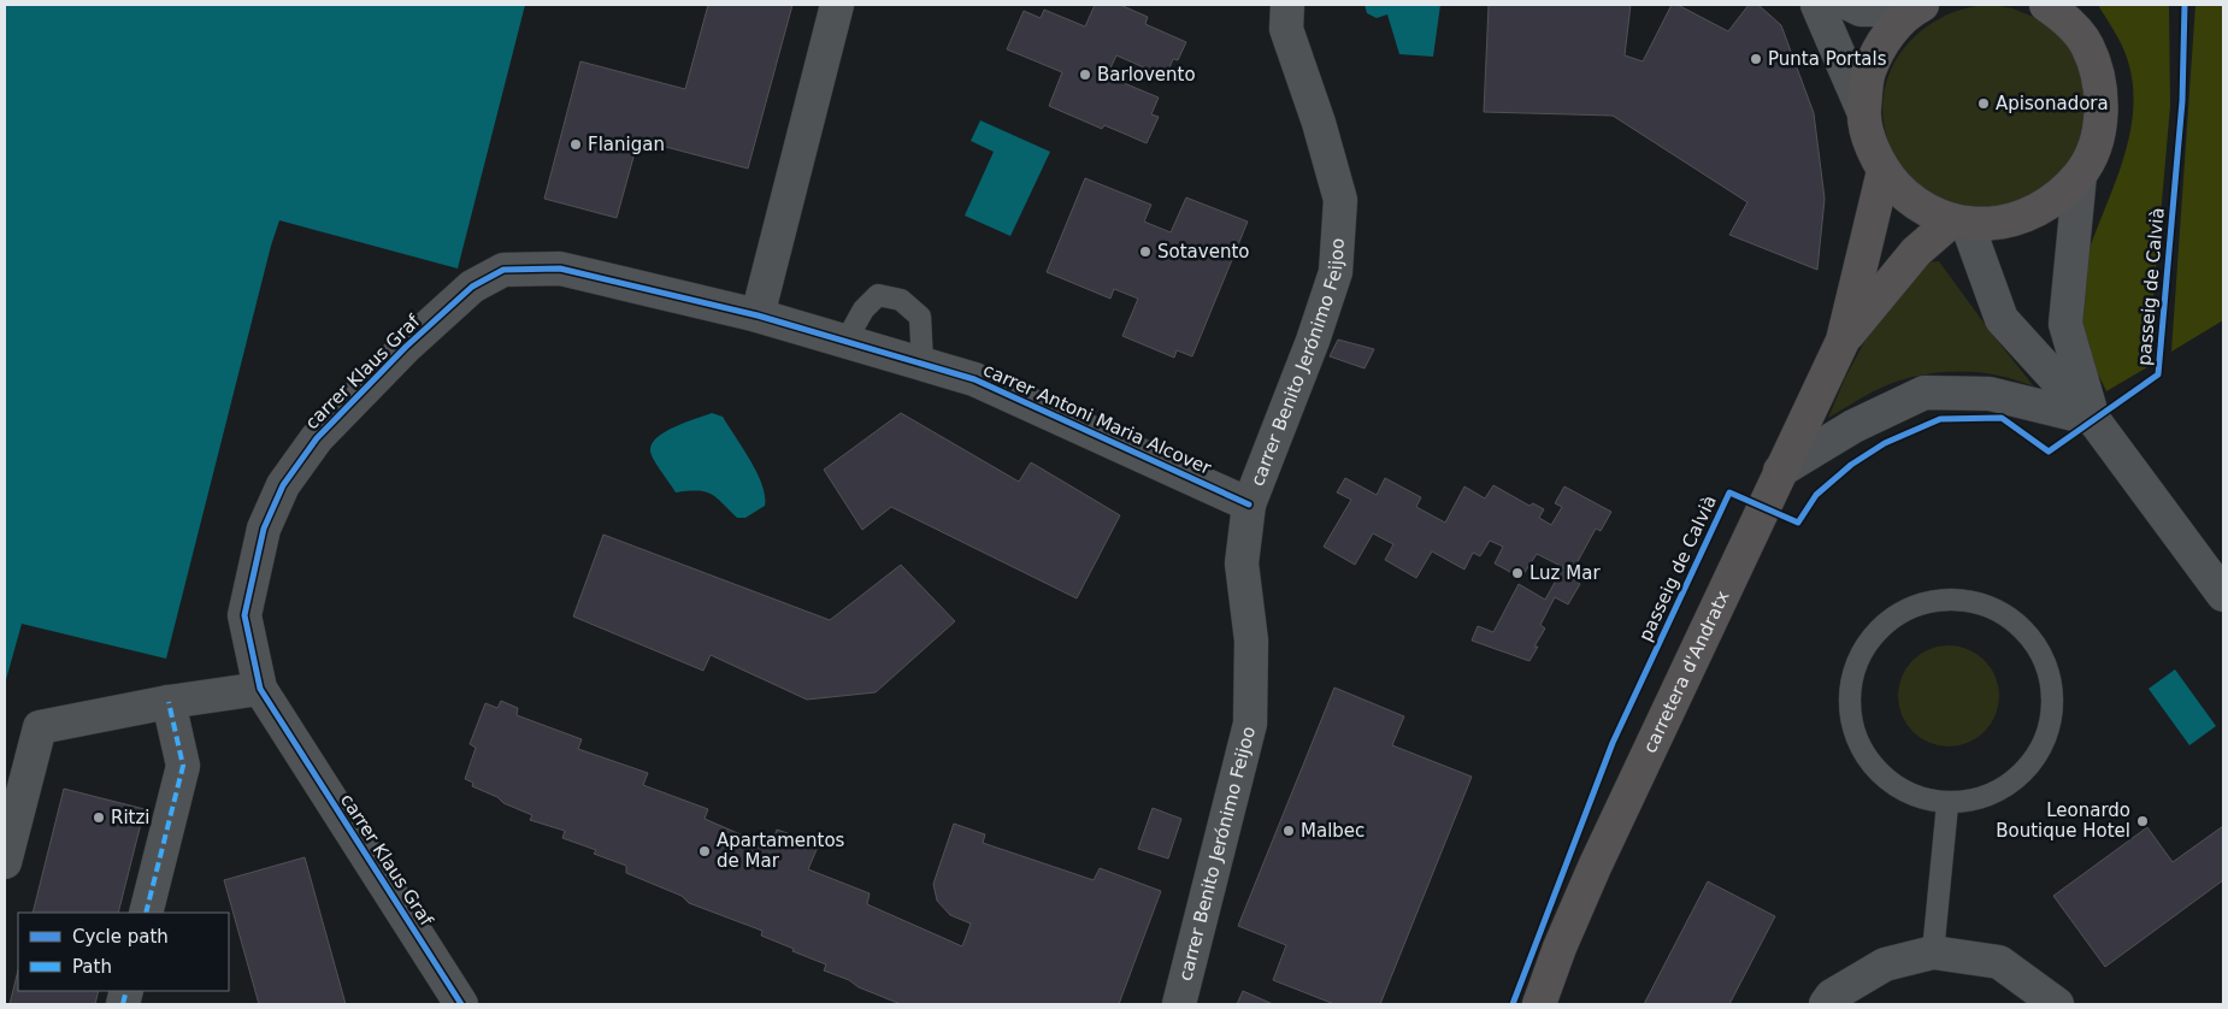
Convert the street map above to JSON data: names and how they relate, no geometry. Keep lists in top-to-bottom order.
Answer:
{
  "streets": {
    "main road": ["carretera d'Andratx"],
    "street": ["carrer Benito Jerónimo Feijoo", "carrer Klaus Graf", "carrer Antoni Maria Alcover"],
    "cycle path": ["passeig de Calvià"]
  },
  "crossings": [
    ["carrer Benito Jerónimo Feijoo", "carrer Antoni Maria Alcover"],
    ["carrer Klaus Graf", "carrer Antoni Maria Alcover"]
  ],
  "places": [
    "Punta Portals",
    "Barlovento",
    "Apisonadora",
    "Flanigan",
    "Sotavento",
    "Luz Mar",
    "Ritzi",
    "Leonardo Boutique Hotel",
    "Malbec",
    "Apartamentos de Mar"
  ],
  "legend": ["Cycle path", "Path"]
}
